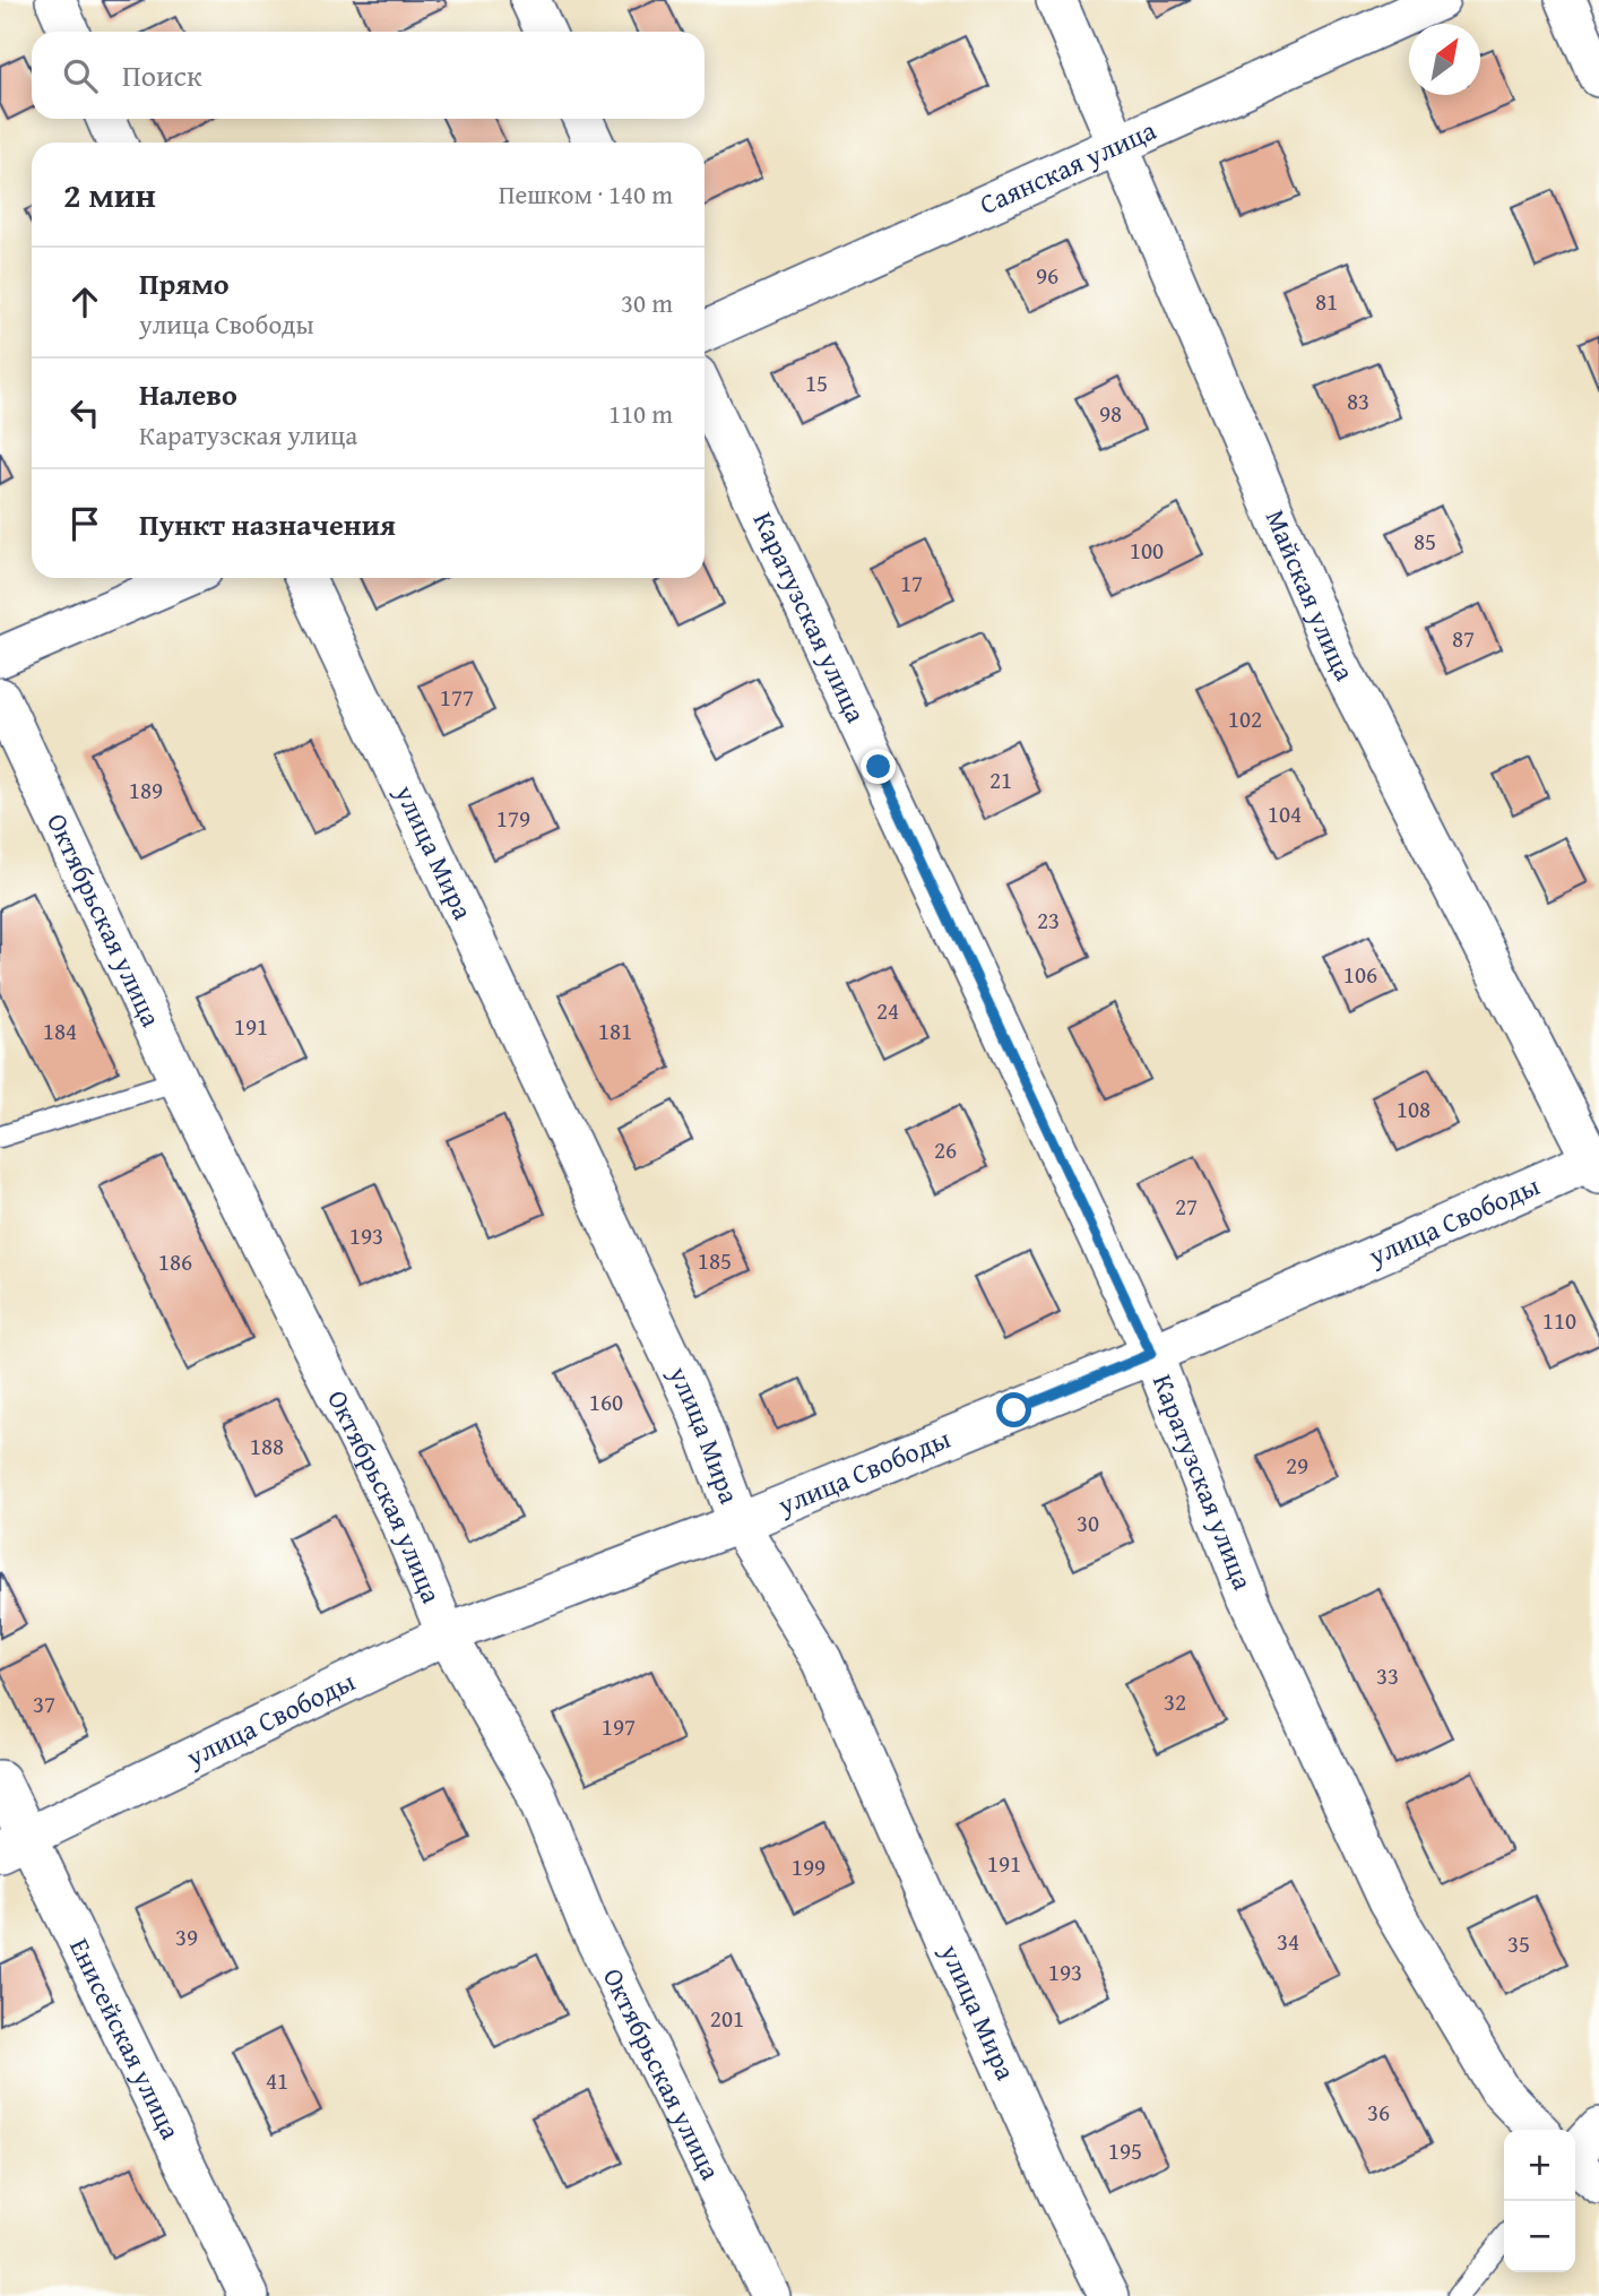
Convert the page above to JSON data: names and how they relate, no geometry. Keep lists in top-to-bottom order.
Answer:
{
  "streets": {
    "street": [
      "Саянская улица",
      "Майская улица",
      "Каратузская улица",
      "улица Мира",
      "Октябрьская улица",
      "улица Свободы",
      "Енисейская улица"
    ]
  },
  "crossings": [
    ["Саянская улица", "Майская улица"],
    ["Майская улица", "улица Свободы"],
    ["Каратузская улица", "улица Свободы"],
    ["улица Мира", "улица Свободы"],
    ["Октябрьская улица", "улица Свободы"],
    ["улица Свободы", "Енисейская улица"]
  ],
  "house_numbers": [
    "96",
    "81",
    "15",
    "83",
    "98",
    "85",
    "100",
    "17",
    "87",
    "177",
    "102",
    "21",
    "189",
    "104",
    "179",
    "23",
    "106",
    "24",
    "191",
    "184",
    "181",
    "108",
    "26",
    "27",
    "193",
    "185",
    "186",
    "110",
    "160",
    "188",
    "29",
    "30",
    "33",
    "32",
    "37",
    "197",
    "191",
    "199",
    "39",
    "34",
    "35",
    "193",
    "201",
    "41",
    "36",
    "195"
  ],
  "north": "top right",
  "page": {
    "search": "Поиск",
    "heading": ["2 мин", "Пешком · 140 m"],
    "list": [
      ["Прямо", "улица Свободы", "30 m"],
      ["Налево", "Каратузская улица", "110 m"],
      "Пункт назначения"
    ],
    "map_buttons": ["+", "−"]
  }
}
